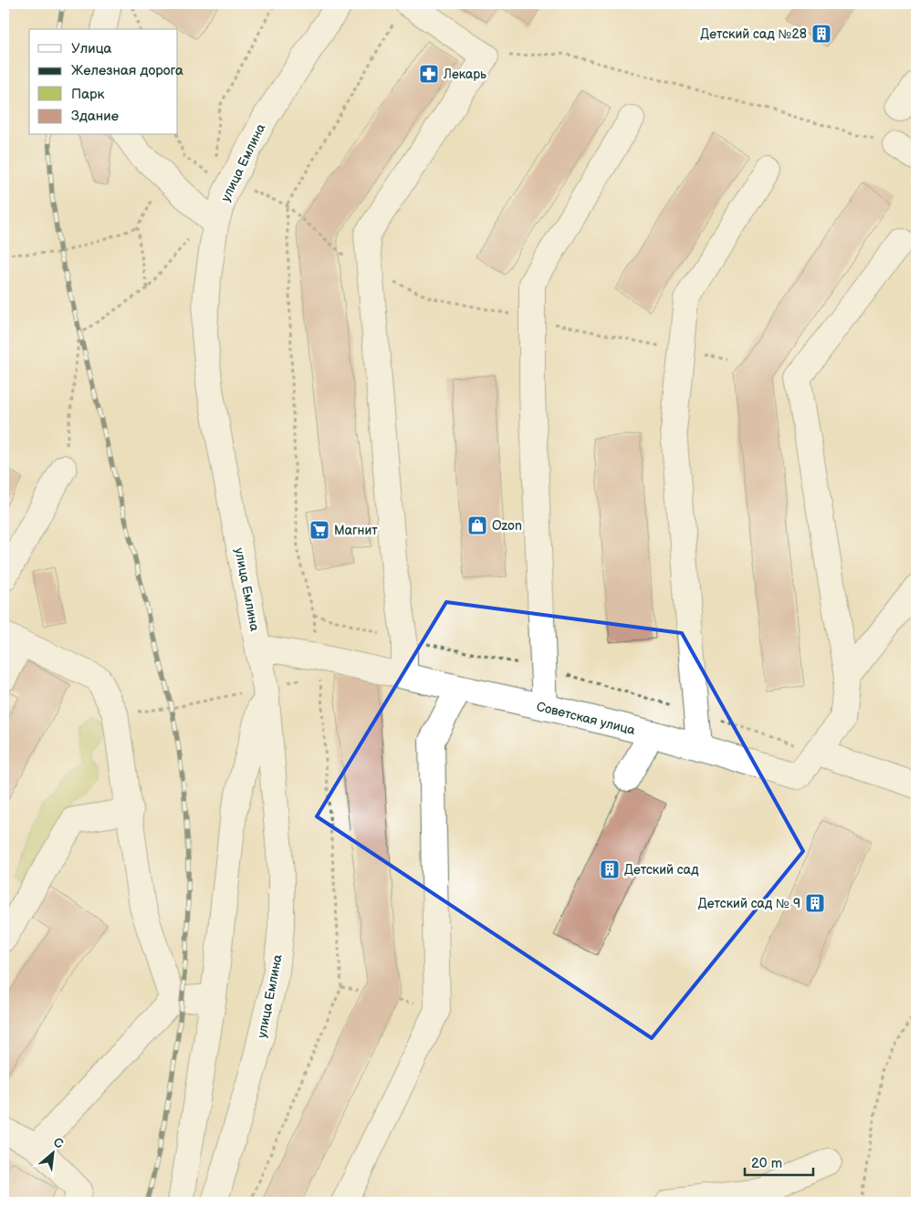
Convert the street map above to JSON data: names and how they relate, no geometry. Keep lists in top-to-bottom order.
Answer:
{
  "streets": {
    "street": ["улица Емлина", "Советская улица"]
  },
  "crossings": [
    ["улица Емлина", "Советская улица"]
  ],
  "places": {
    "building": ["Детский сад №28", "Детский сад", "Детский сад № 9"],
    "pharmacy": ["Лекарь"],
    "shop": ["Ozon"],
    "supermarket": ["Магнит"]
  },
  "legend": [
    "Улица",
    "Железная дорога",
    "Парк",
    "Здание"
  ],
  "scale_bar": "20 m",
  "north": "top right"
}
